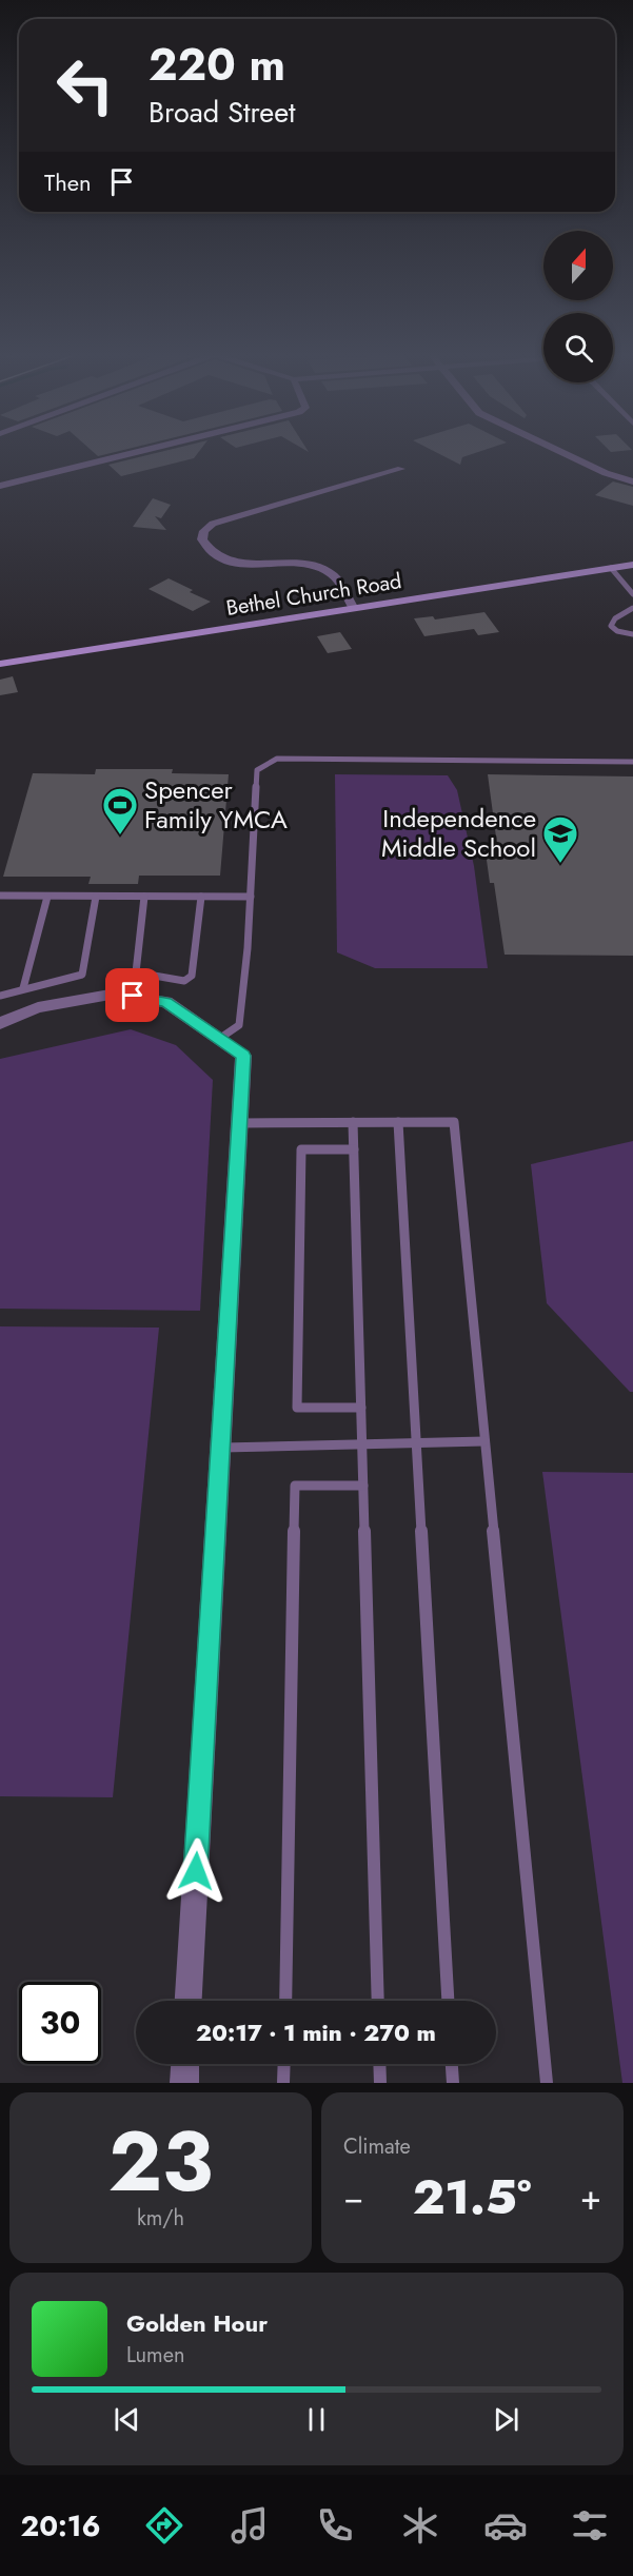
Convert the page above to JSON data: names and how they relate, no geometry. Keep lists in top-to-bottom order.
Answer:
{
  "streets": {
    "street": ["Bethel Church Road"]
  },
  "places": {
    "sports": ["Spencer Family YMCA"],
    "school or university": ["Independence Middle School"]
  },
  "north": "top",
  "page": {
    "turn": ["220 m", "Broad Street"],
    "then": "Then",
    "limit": "30",
    "trip": "20:17 · 1 min · 270 m",
    "tile": [
      ["23", "km/h"],
      "Climate"
    ],
    "heat": ["−", "21.5°", "+"],
    "song": ["Golden Hour", "Lumen"],
    "tabs": "20:16"
  }
}
